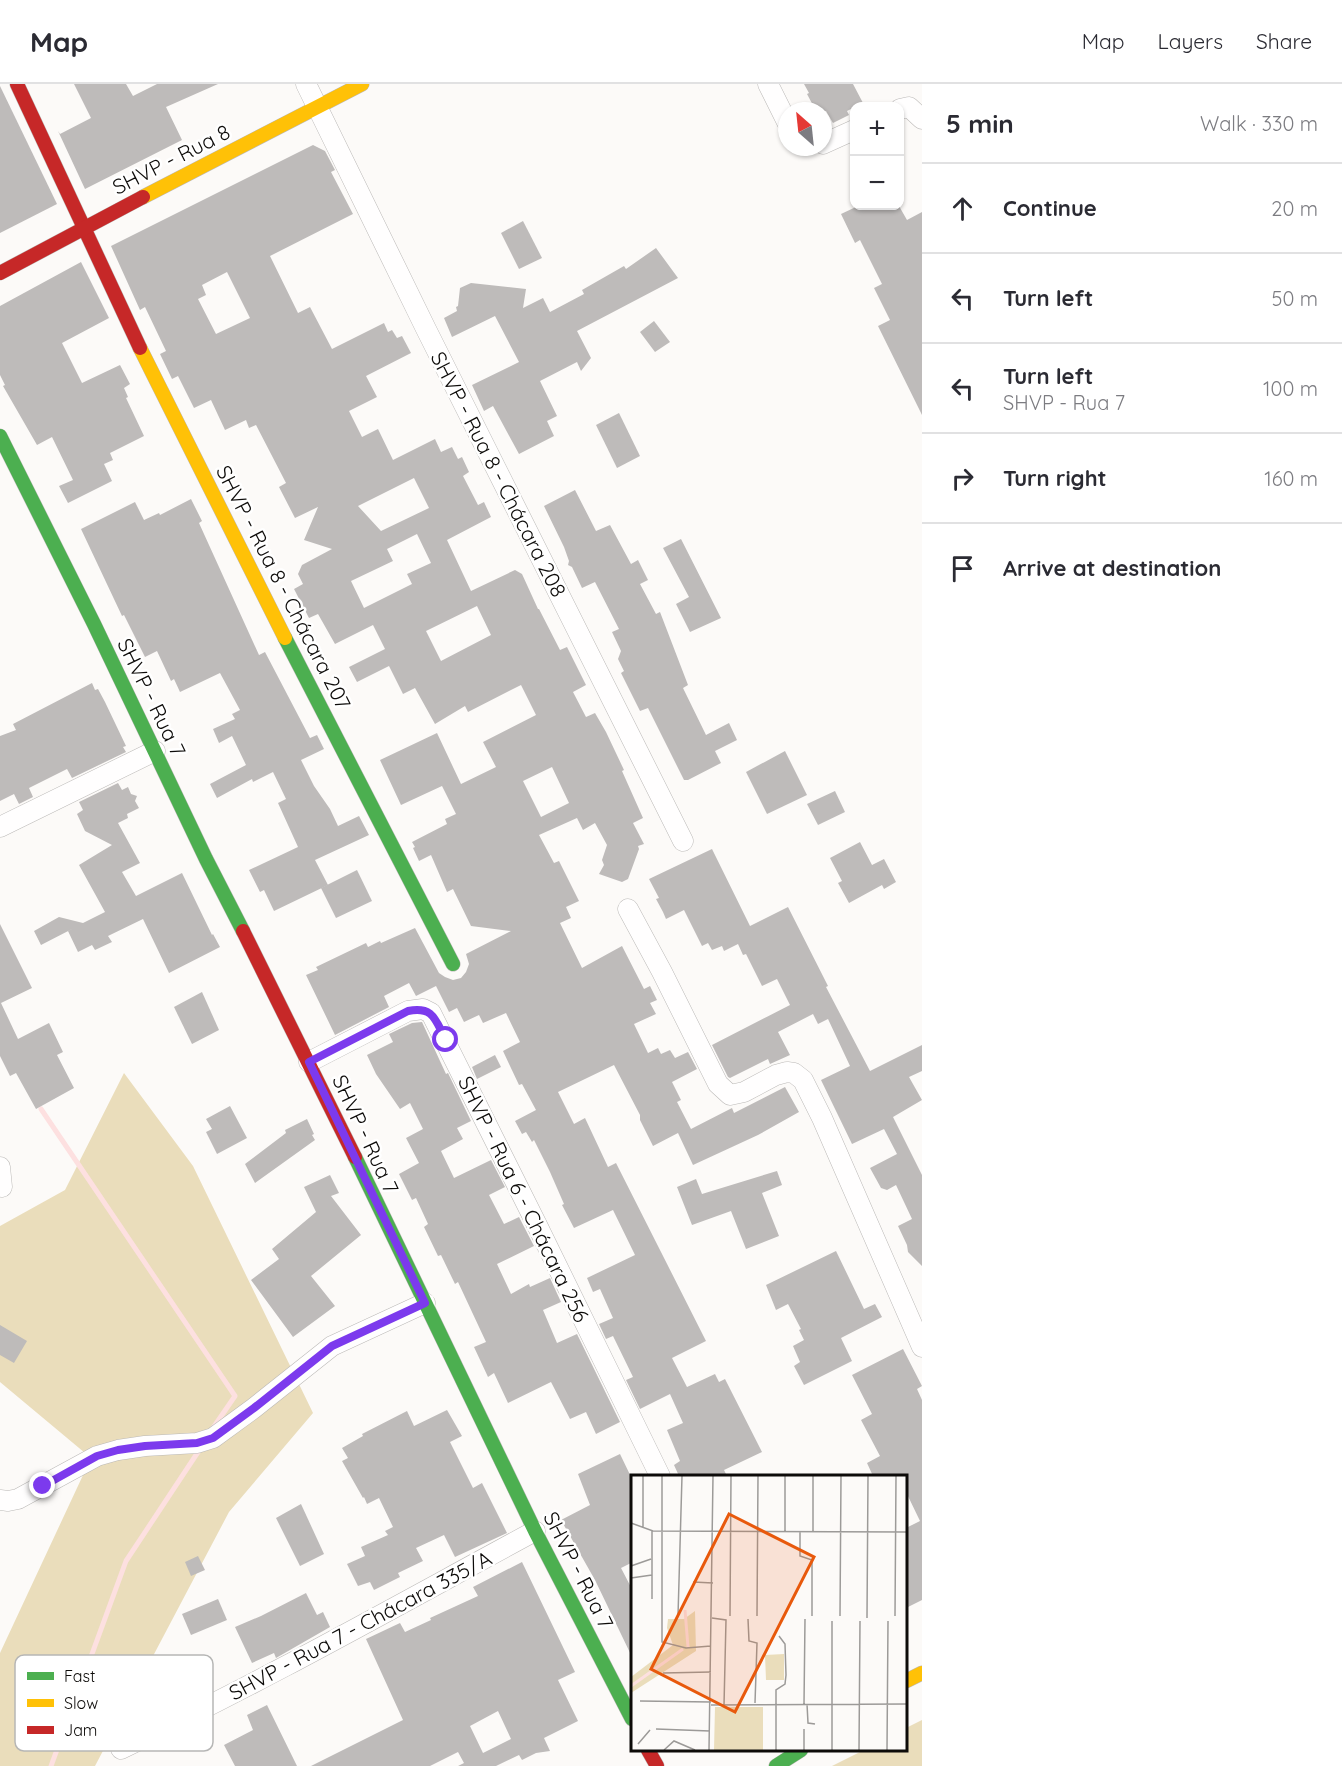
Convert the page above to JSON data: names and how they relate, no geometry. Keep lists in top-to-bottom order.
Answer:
{
  "streets": {
    "street": [
      "SHVP - Rua 8",
      "SHVP - Rua 8 - Chácara 208",
      "SHVP - Rua 8 - Chácara 207",
      "SHVP - Rua 7",
      "SHVP - Rua 6 - Chácara 256",
      "SHVP - Rua 7 - Chácara 335/A"
    ]
  },
  "crossings": [
    ["SHVP - Rua 8", "SHVP - Rua 8 - Chácara 208"],
    ["SHVP - Rua 8", "SHVP - Rua 8 - Chácara 207"],
    ["SHVP - Rua 7", "SHVP - Rua 6 - Chácara 256"],
    ["SHVP - Rua 7", "SHVP - Rua 7 - Chácara 335/A"]
  ],
  "legend": ["Fast", "Slow", "Jam"],
  "north": "top left",
  "page": {
    "header": "Map",
    "nav": ["Map", "Layers", "Share"],
    "heading": ["5 min", "Walk · 330 m"],
    "map_buttons": ["+", "−"],
    "list": [
      ["Continue", "20 m"],
      ["Turn left", "50 m"],
      ["Turn left", "SHVP - Rua 7", "100 m"],
      ["Turn right", "160 m"],
      "Arrive at destination"
    ]
  }
}
